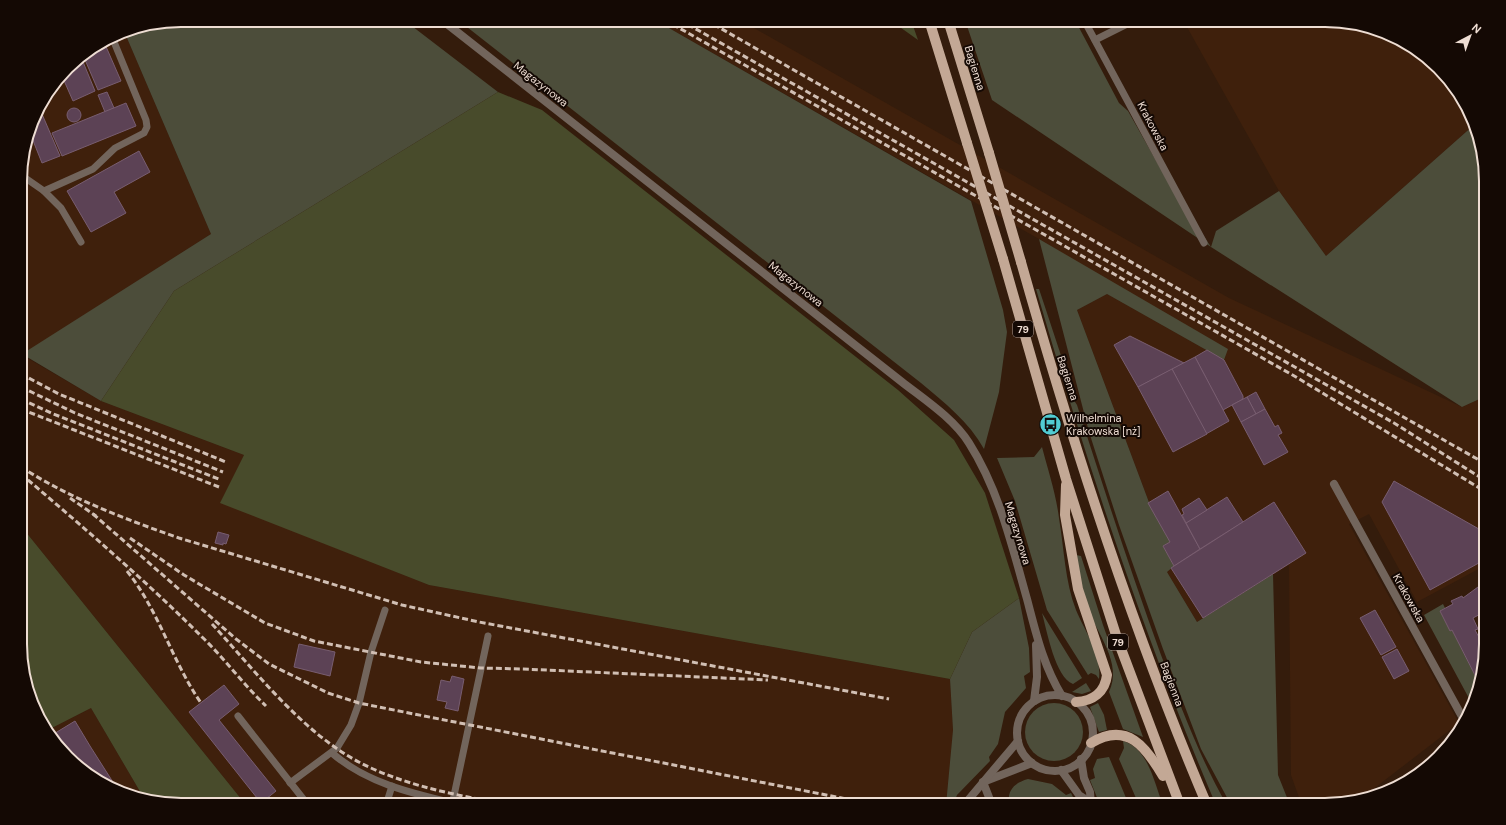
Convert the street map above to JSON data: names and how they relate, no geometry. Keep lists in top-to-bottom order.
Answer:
{
  "streets": {
    "main road": ["Bagienna", "79"],
    "street": ["Magazynowa", "Krakowska"]
  },
  "places": {
    "bus stop": ["Wilhelmina Krakowska [nż]"]
  },
  "north": "top right"
}
